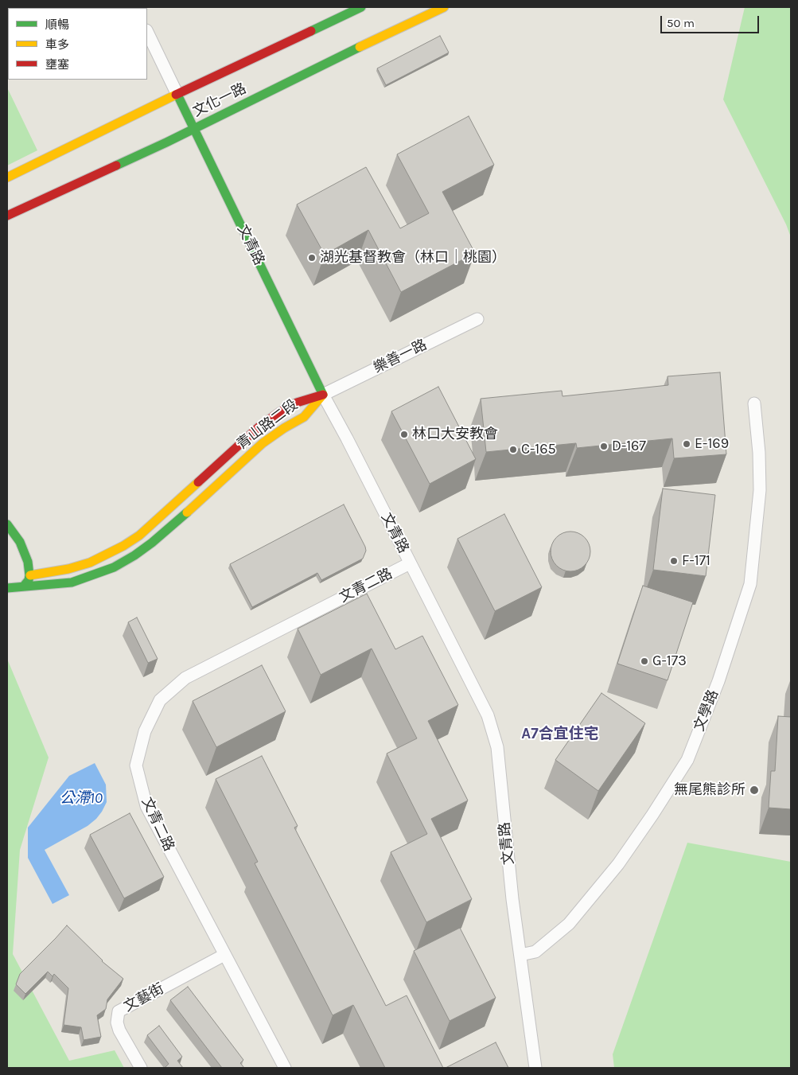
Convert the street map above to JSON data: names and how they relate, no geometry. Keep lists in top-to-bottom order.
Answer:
{
  "streets": {
    "street": [
      "文化一路",
      "文青路",
      "樂善一路",
      "青山路二段",
      "文青二路",
      "文學路",
      "文藝街"
    ]
  },
  "crossings": [
    ["文化一路", "文青路"],
    ["文青路", "樂善一路"],
    ["文青路", "青山路二段"],
    ["文青路", "文青二路"],
    ["文青路", "文學路"],
    ["樂善一路", "青山路二段"],
    ["文青二路", "文藝街"]
  ],
  "districts": ["A7合宜住宅"],
  "water": ["公滯10"],
  "places": [
    "湖光基督教會（林口｜桃園）",
    "林口大安教會",
    "E-169",
    "D-167",
    "C-165",
    "F-171",
    "G-173",
    "無尾熊診所"
  ],
  "legend": ["順暢", "車多", "壅塞"],
  "scale_bar": "50 m"
}
